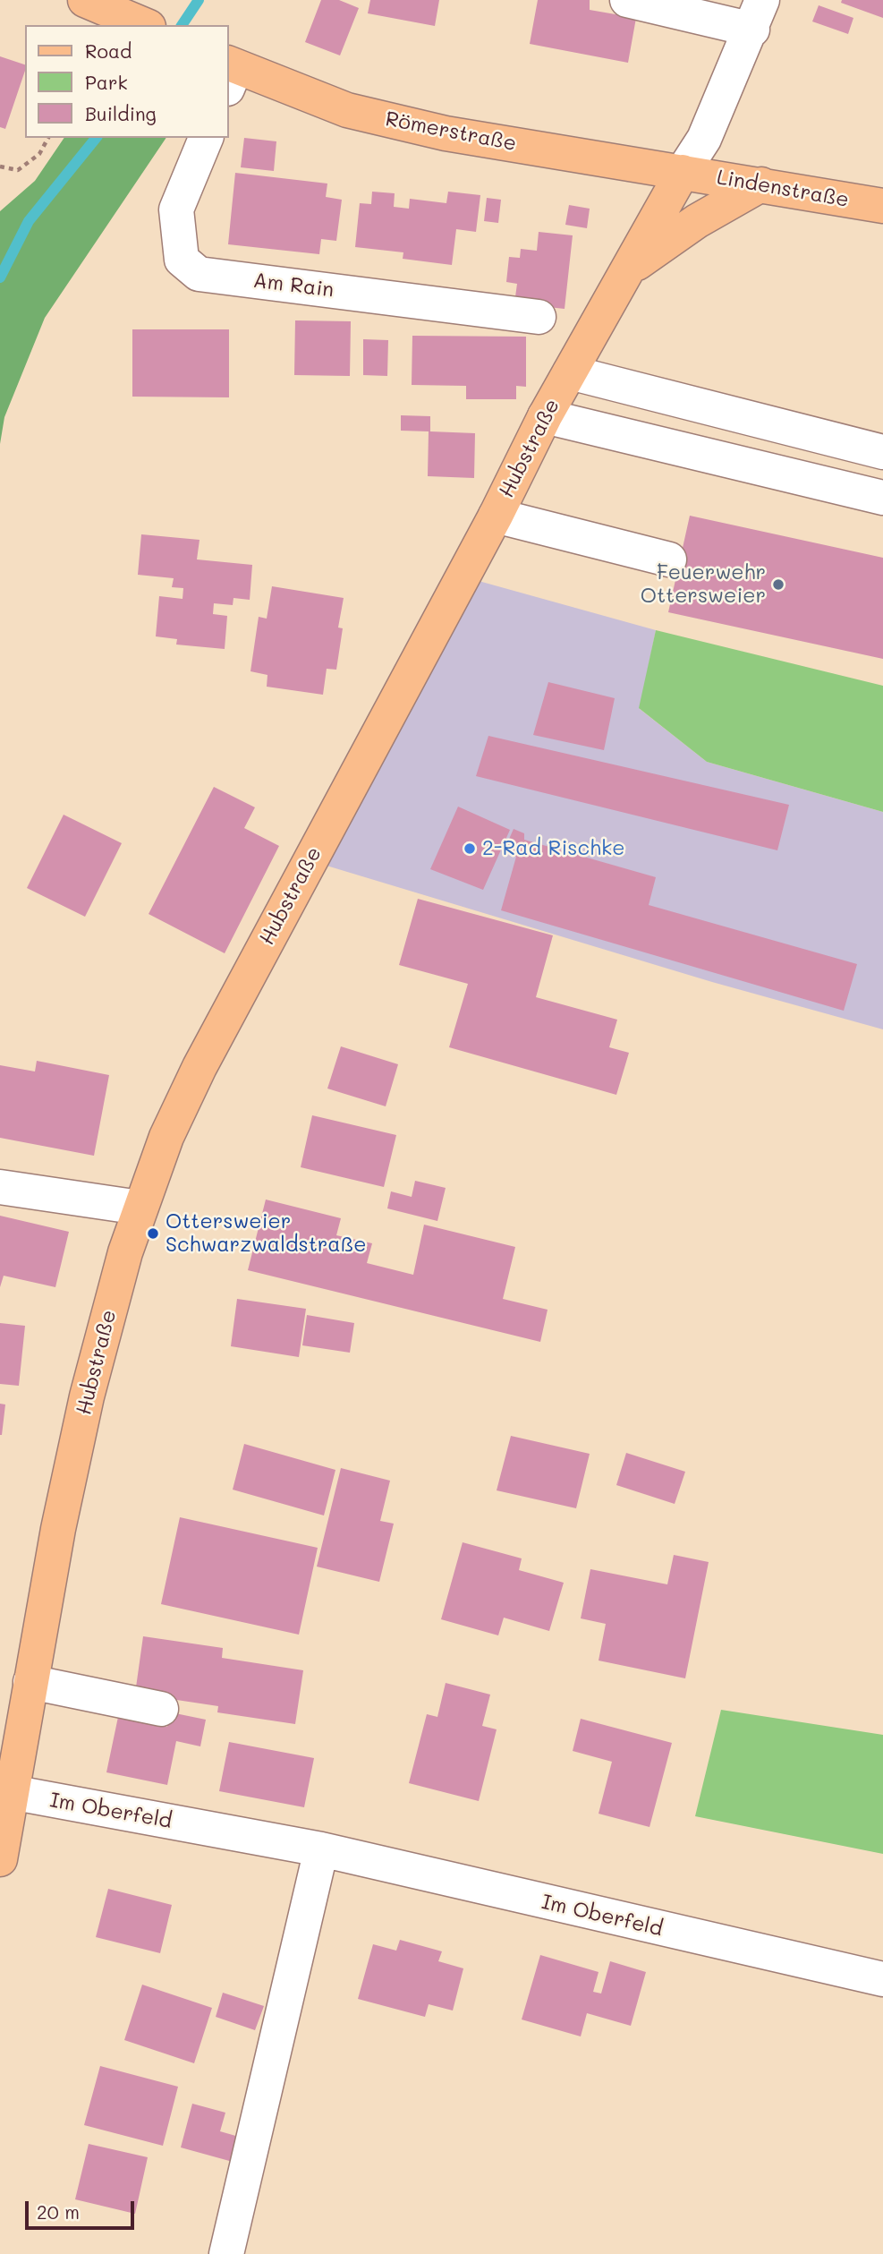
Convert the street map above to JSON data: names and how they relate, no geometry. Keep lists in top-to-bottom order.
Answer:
{
  "streets": {
    "main road": ["Römerstraße", "Lindenstraße", "Hubstraße"],
    "street": ["Am Rain", "Im Oberfeld"]
  },
  "crossings": [
    ["Römerstraße", "Lindenstraße"],
    ["Römerstraße", "Hubstraße"],
    ["Lindenstraße", "Hubstraße"],
    ["Hubstraße", "Im Oberfeld"]
  ],
  "places": ["Feuerwehr Ottersweier", "2-Rad Rischke", "Ottersweier Schwarzwaldstraße"],
  "legend": ["Road", "Park", "Building"],
  "scale_bar": "20 m"
}
